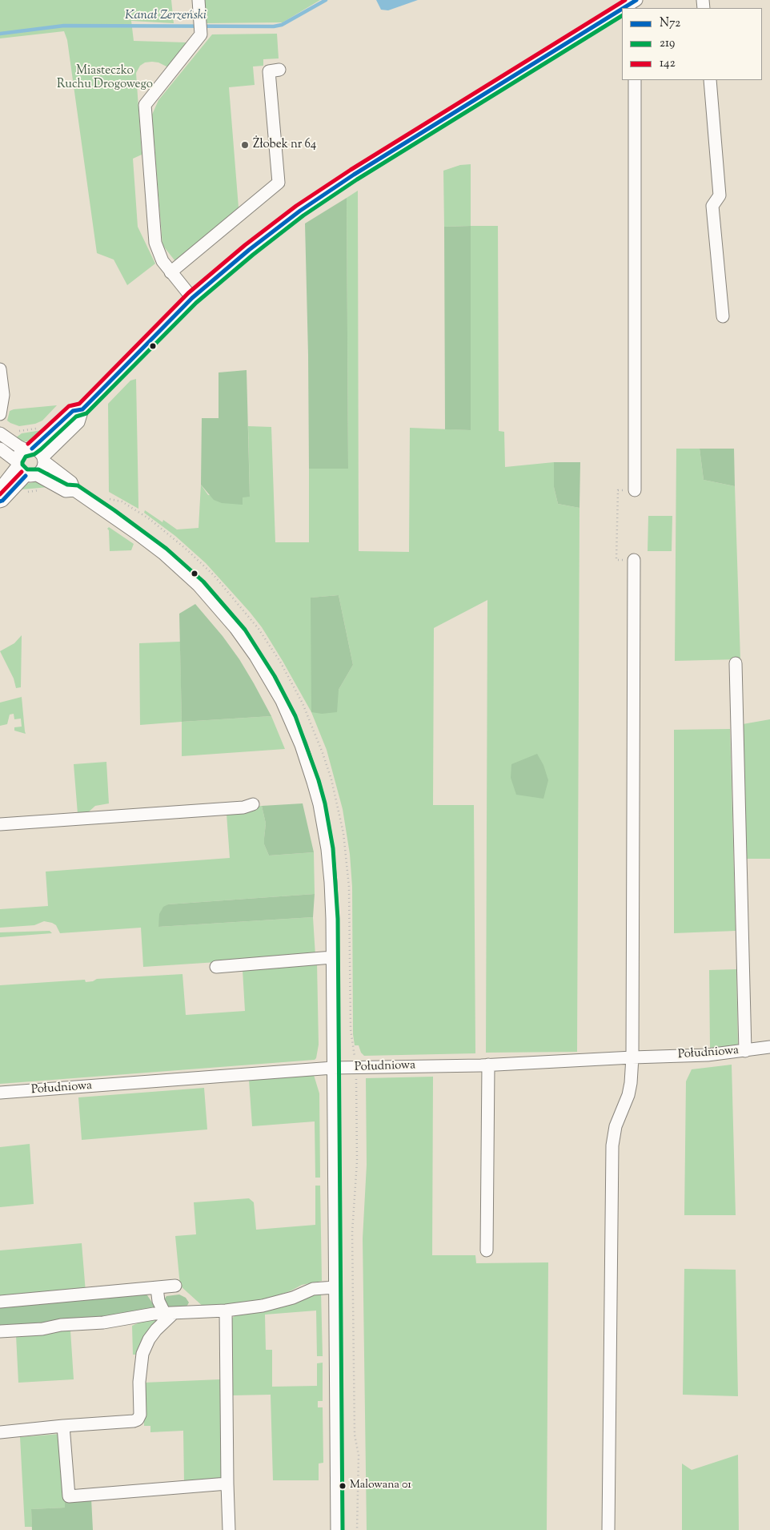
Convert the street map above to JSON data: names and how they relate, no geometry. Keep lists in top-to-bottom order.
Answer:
{
  "streets": {
    "street": ["Południowa"]
  },
  "water": ["Kanał Zerzeński"],
  "parks": ["Miasteczko Ruchu Drogowego"],
  "places": ["Żłobek nr 64", "Malowana 01"],
  "lines": ["transit line N72", "transit line 142", "transit line 219"],
  "legend": ["N72", "219", "142"]
}
